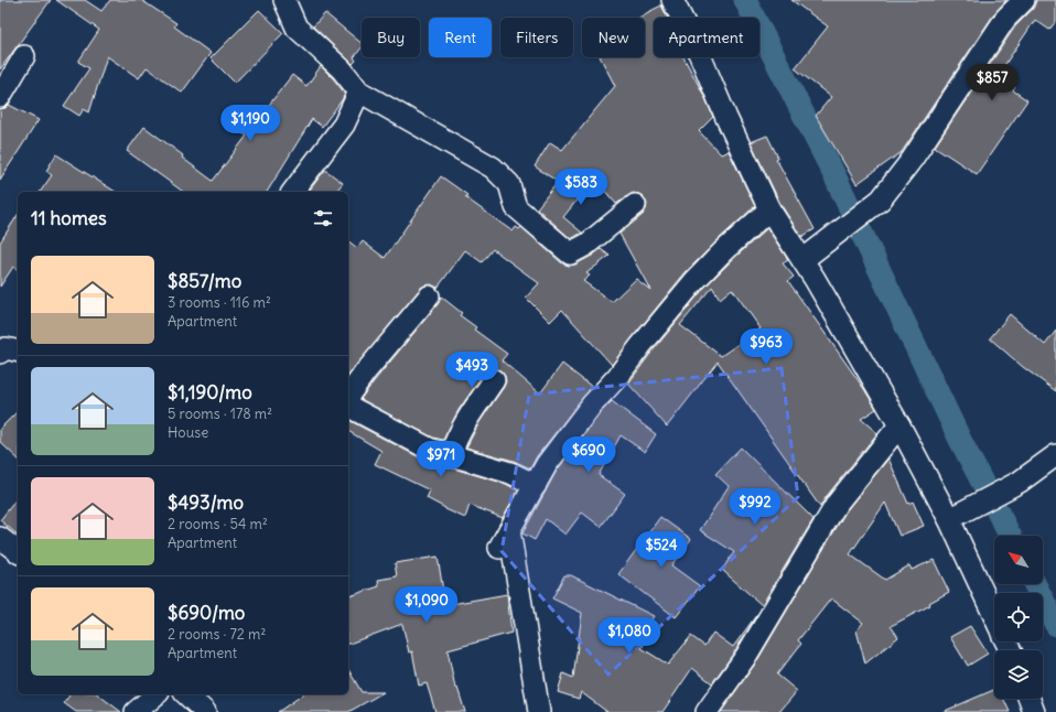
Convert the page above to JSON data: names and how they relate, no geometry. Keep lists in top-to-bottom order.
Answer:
{
  "north": "top left",
  "page": {
    "chip": [
      "Buy",
      "Rent",
      "Filters",
      "New",
      "Apartment"
    ],
    "price": [
      "$857",
      "$1,190",
      "$583",
      "$963",
      "$493",
      "$690",
      "$971",
      "$992",
      "$524",
      "$1,090",
      "$1,080"
    ],
    "heading": "11 homes",
    "list": [
      {
        "name": "$857/mo",
        "note": "3 rooms · 116 m² · Apartment"
      },
      {
        "name": "$1,190/mo",
        "note": "5 rooms · 178 m² · House"
      },
      {
        "name": "$493/mo",
        "note": "2 rooms · 54 m² · Apartment"
      },
      {
        "name": "$690/mo",
        "note": "2 rooms · 72 m² · Apartment"
      }
    ]
  }
}
